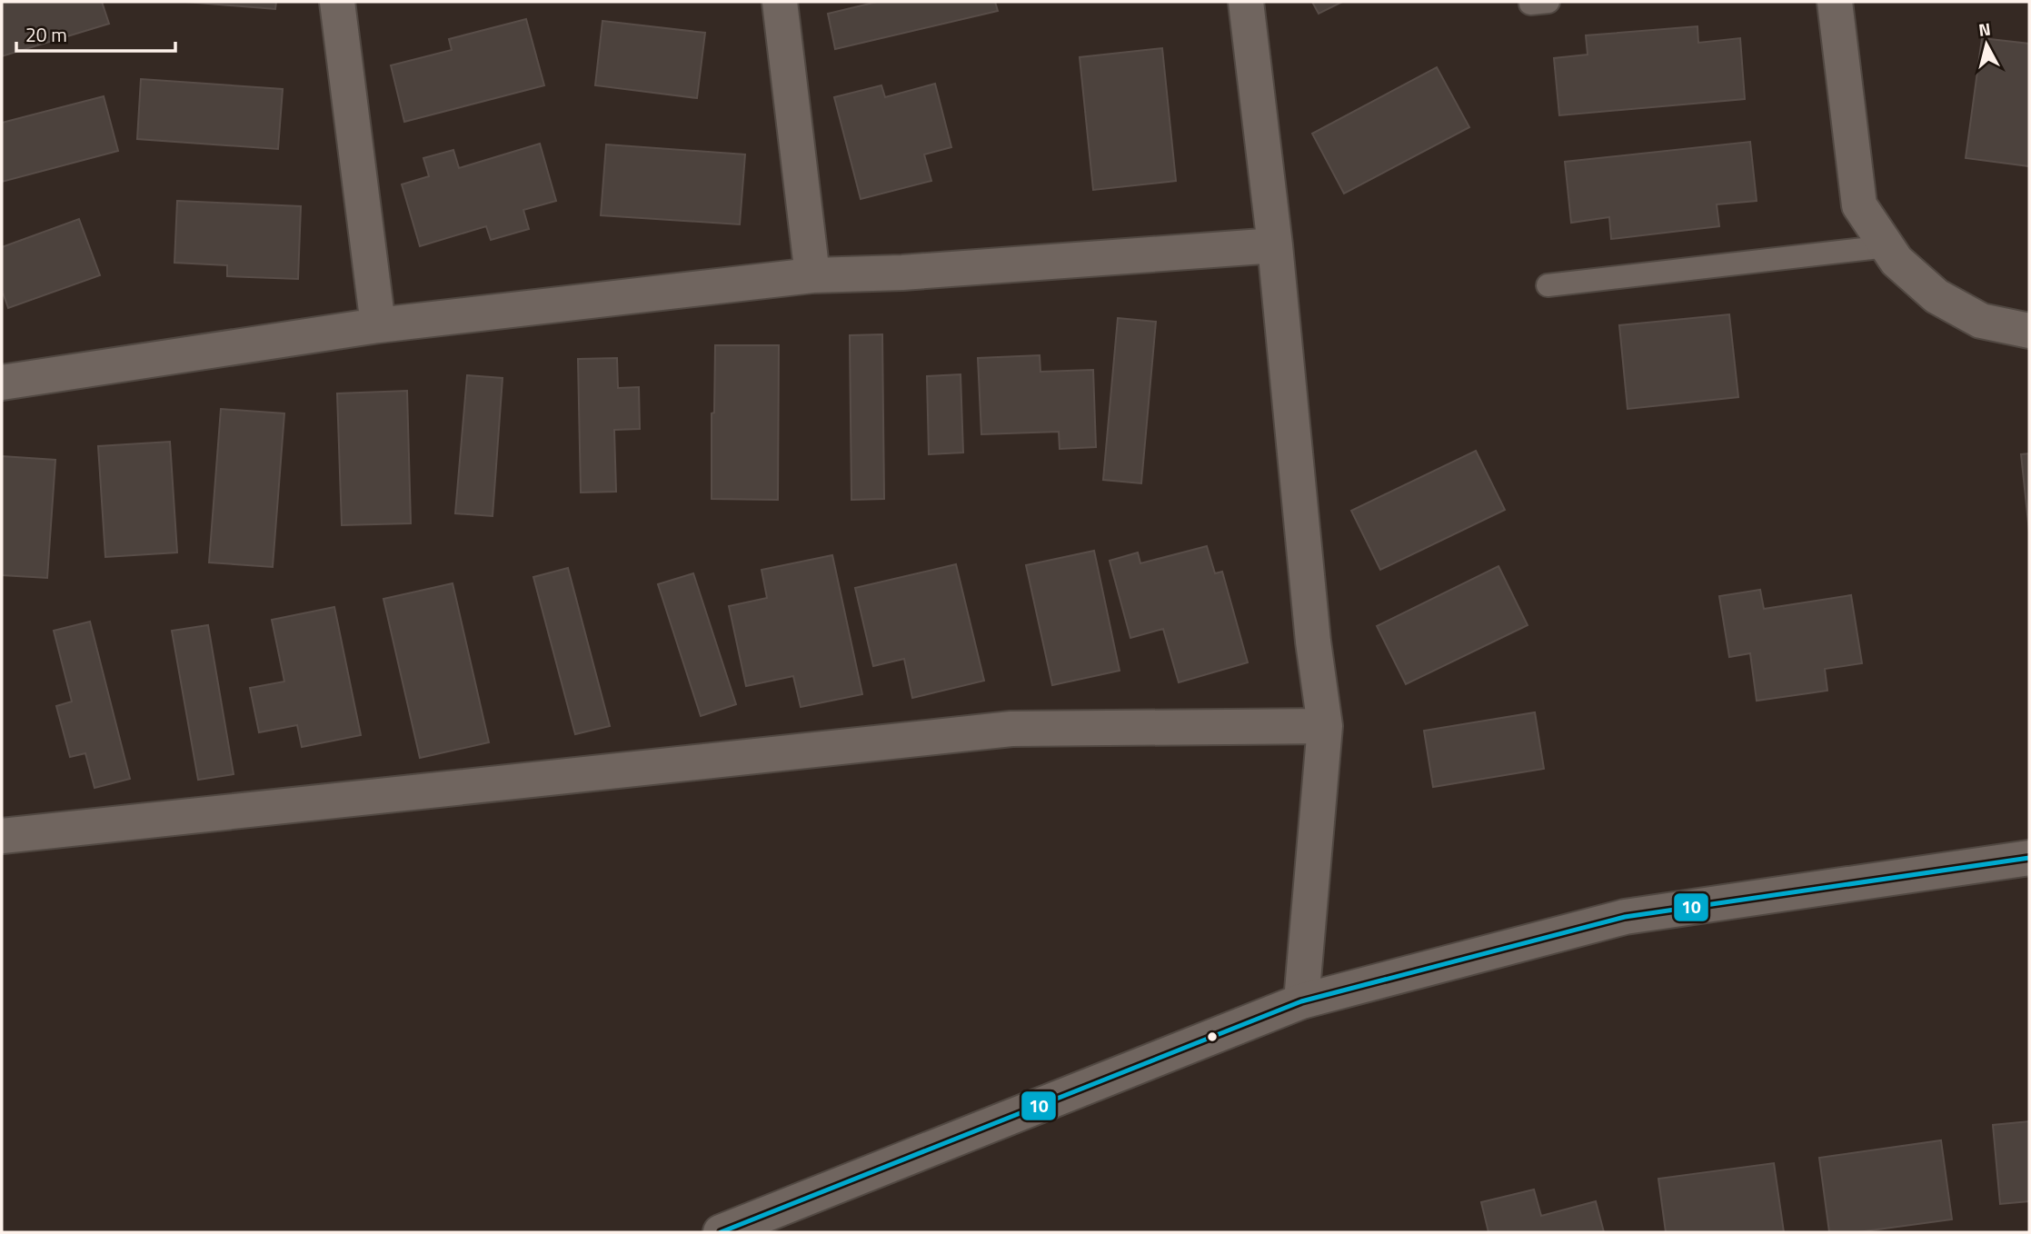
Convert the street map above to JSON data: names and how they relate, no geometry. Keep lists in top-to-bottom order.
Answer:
{
  "lines": ["transit line 10"],
  "scale_bar": "20 m",
  "north": "top"
}
